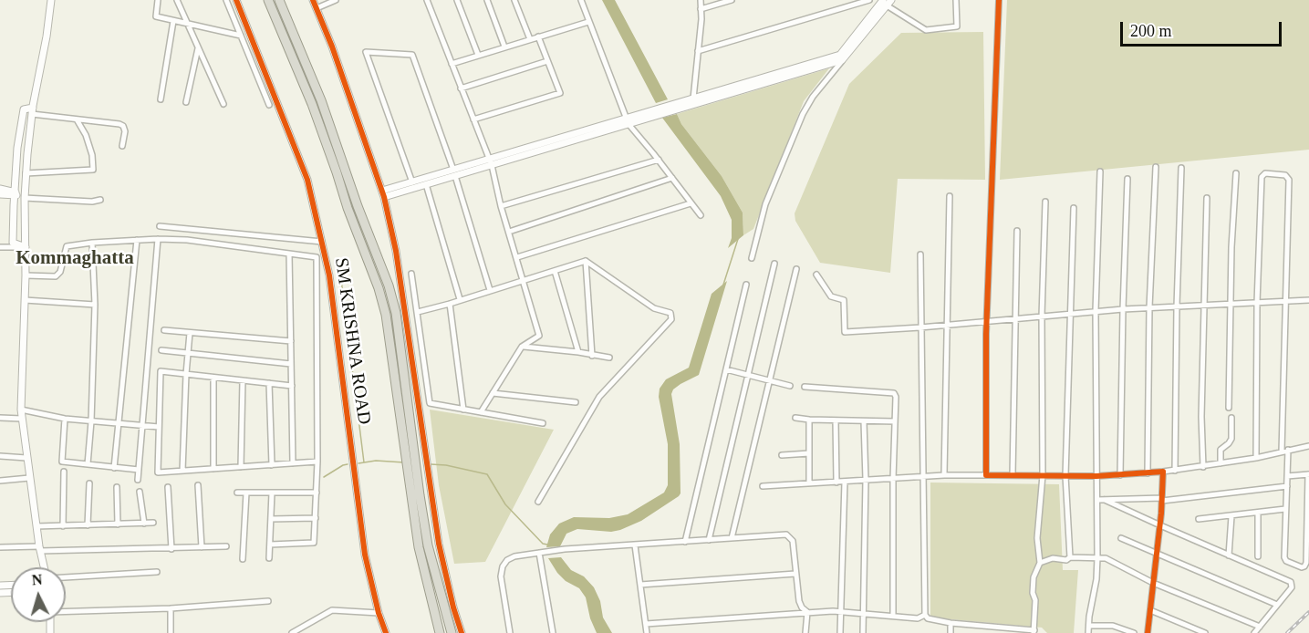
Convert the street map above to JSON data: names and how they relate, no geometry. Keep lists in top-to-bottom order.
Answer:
{
  "streets": {
    "highway": ["SM KRISHNA ROAD"]
  },
  "districts": ["Kommaghatta"],
  "scale_bar": "200 m",
  "north": "top"
}
